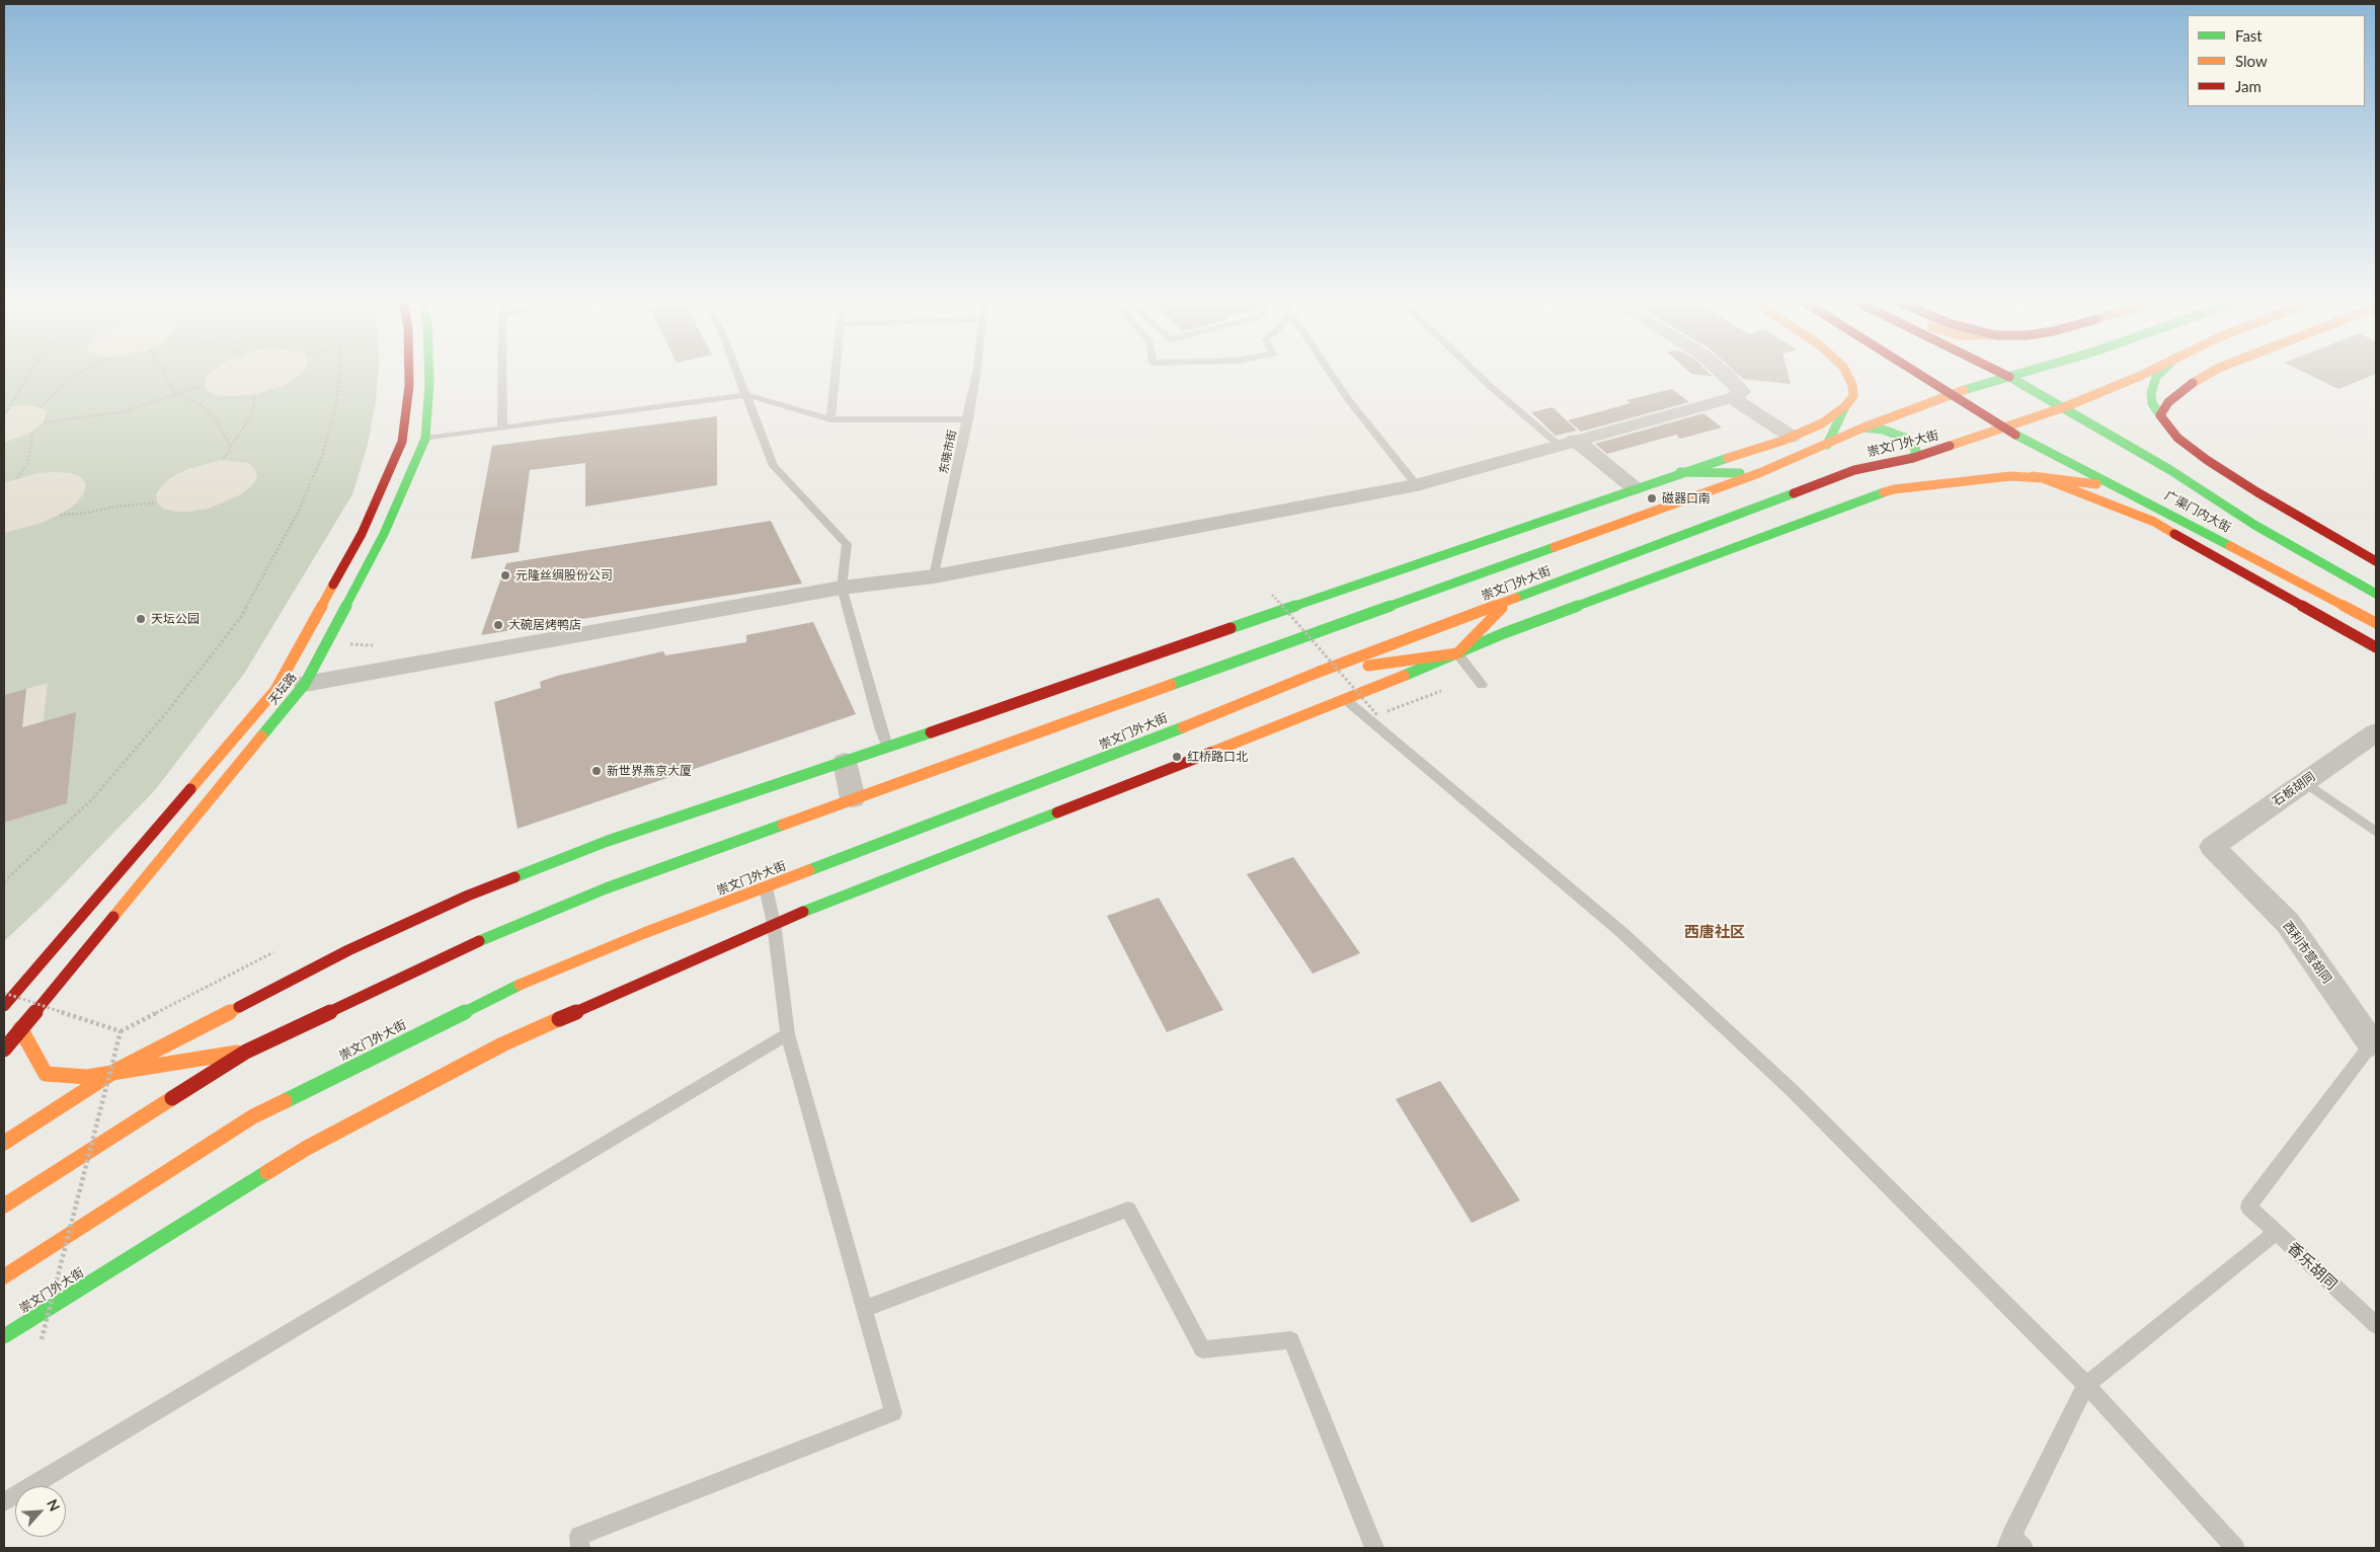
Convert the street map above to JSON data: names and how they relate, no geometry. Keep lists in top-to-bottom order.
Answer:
{
  "streets": {
    "main road": ["崇文门外大街", "广渠门内大街", "天坛路"],
    "street": ["石板胡同", "西利市营胡同"],
    "lane": ["东晓市街", "香乐胡同"]
  },
  "crossings": [
    ["崇文门外大街", "广渠门内大街"],
    ["石板胡同", "西利市营胡同"],
    ["西利市营胡同", "香乐胡同"]
  ],
  "districts": ["西唐社区"],
  "places": [
    "磁器口南",
    "元隆丝绸股份公司",
    "天坛公园",
    "大碗居烤鸭店",
    "红桥路口北",
    "新世界燕京大厦"
  ],
  "legend": ["Fast", "Slow", "Jam"],
  "north": "top right"
}
